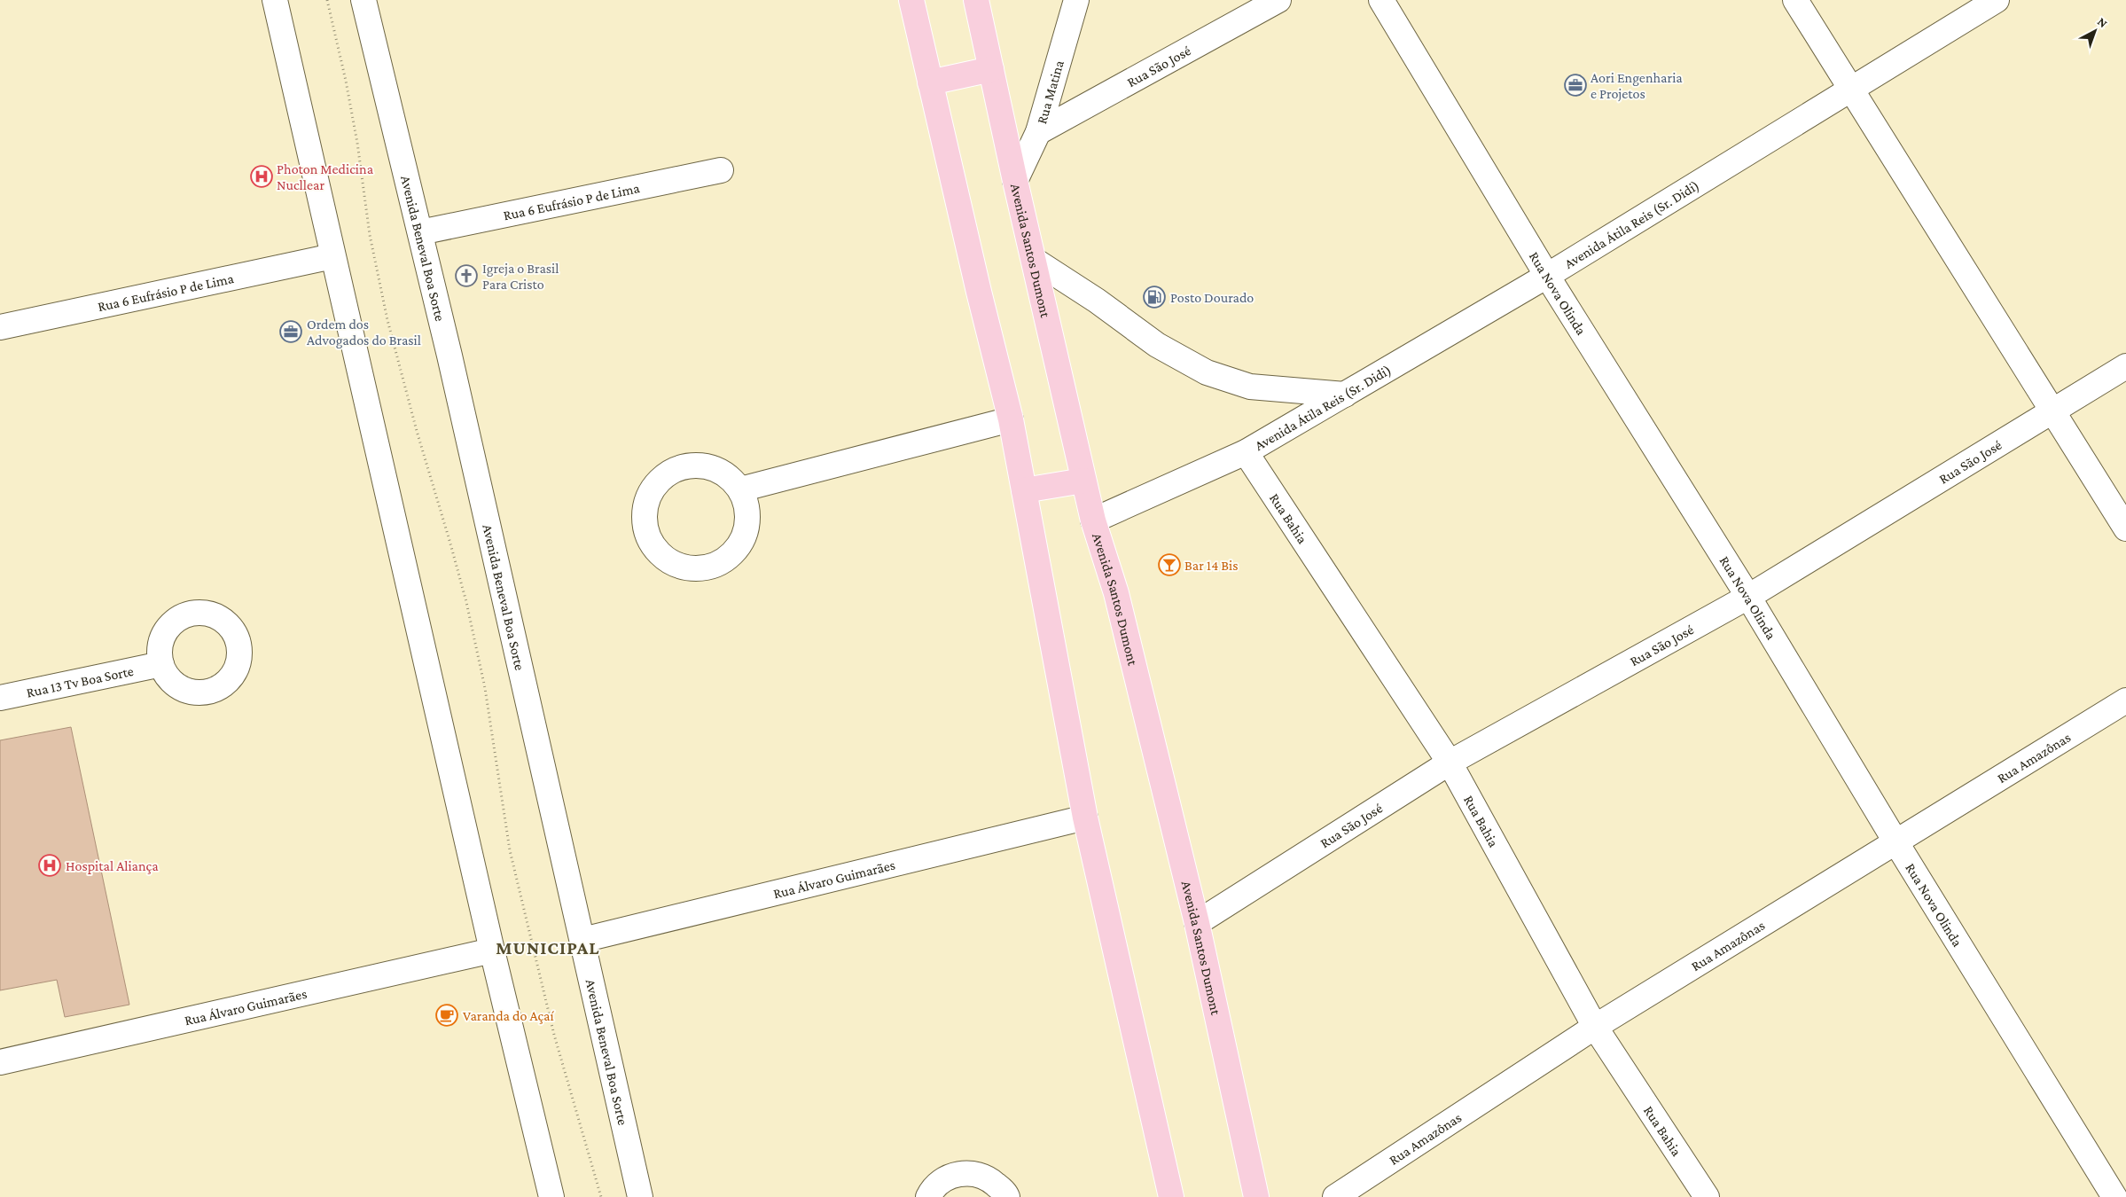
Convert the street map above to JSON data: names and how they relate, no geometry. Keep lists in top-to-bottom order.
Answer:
{
  "streets": {
    "main road": ["Avenida Santos Dumont"],
    "street": [
      "Rua São José",
      "Rua Matina",
      "Rua 6 Eufrásio P de Lima",
      "Avenida Átila Reis (Sr. Didi)",
      "Avenida Beneval Boa Sorte",
      "Rua Nova Olinda",
      "Rua Bahia",
      "Rua 13 Tv Boa Sorte",
      "Rua Amazônas",
      "Rua Álvaro Guimarães"
    ]
  },
  "crossings": [
    ["Rua São José", "Rua Matina"],
    ["Rua São José", "Avenida Santos Dumont"],
    ["Rua São José", "Rua Nova Olinda"],
    ["Rua São José", "Rua Bahia"],
    ["Rua Matina", "Avenida Santos Dumont"],
    ["Rua 6 Eufrásio P de Lima", "Avenida Beneval Boa Sorte"],
    ["Avenida Átila Reis (Sr. Didi)", "Avenida Santos Dumont"],
    ["Avenida Átila Reis (Sr. Didi)", "Rua Nova Olinda"],
    ["Avenida Átila Reis (Sr. Didi)", "Rua Bahia"],
    ["Avenida Beneval Boa Sorte", "Rua Álvaro Guimarães"],
    ["Rua Nova Olinda", "Rua Amazônas"],
    ["Rua Bahia", "Rua Amazônas"]
  ],
  "districts": ["MUNICIPAL"],
  "places": {
    "office": ["Aori Engenharia e Projetos", "Ordem dos Advogados do Brasil"],
    "hospital": ["Photon Medicina Nucllear", "Hospital Aliança"],
    "church": ["Igreja o Brasil Para Cristo"],
    "fuel station": ["Posto Dourado"],
    "bar": ["Bar 14 Bis"],
    "cafe": ["Varanda do Açaí"]
  },
  "north": "top right"
}
